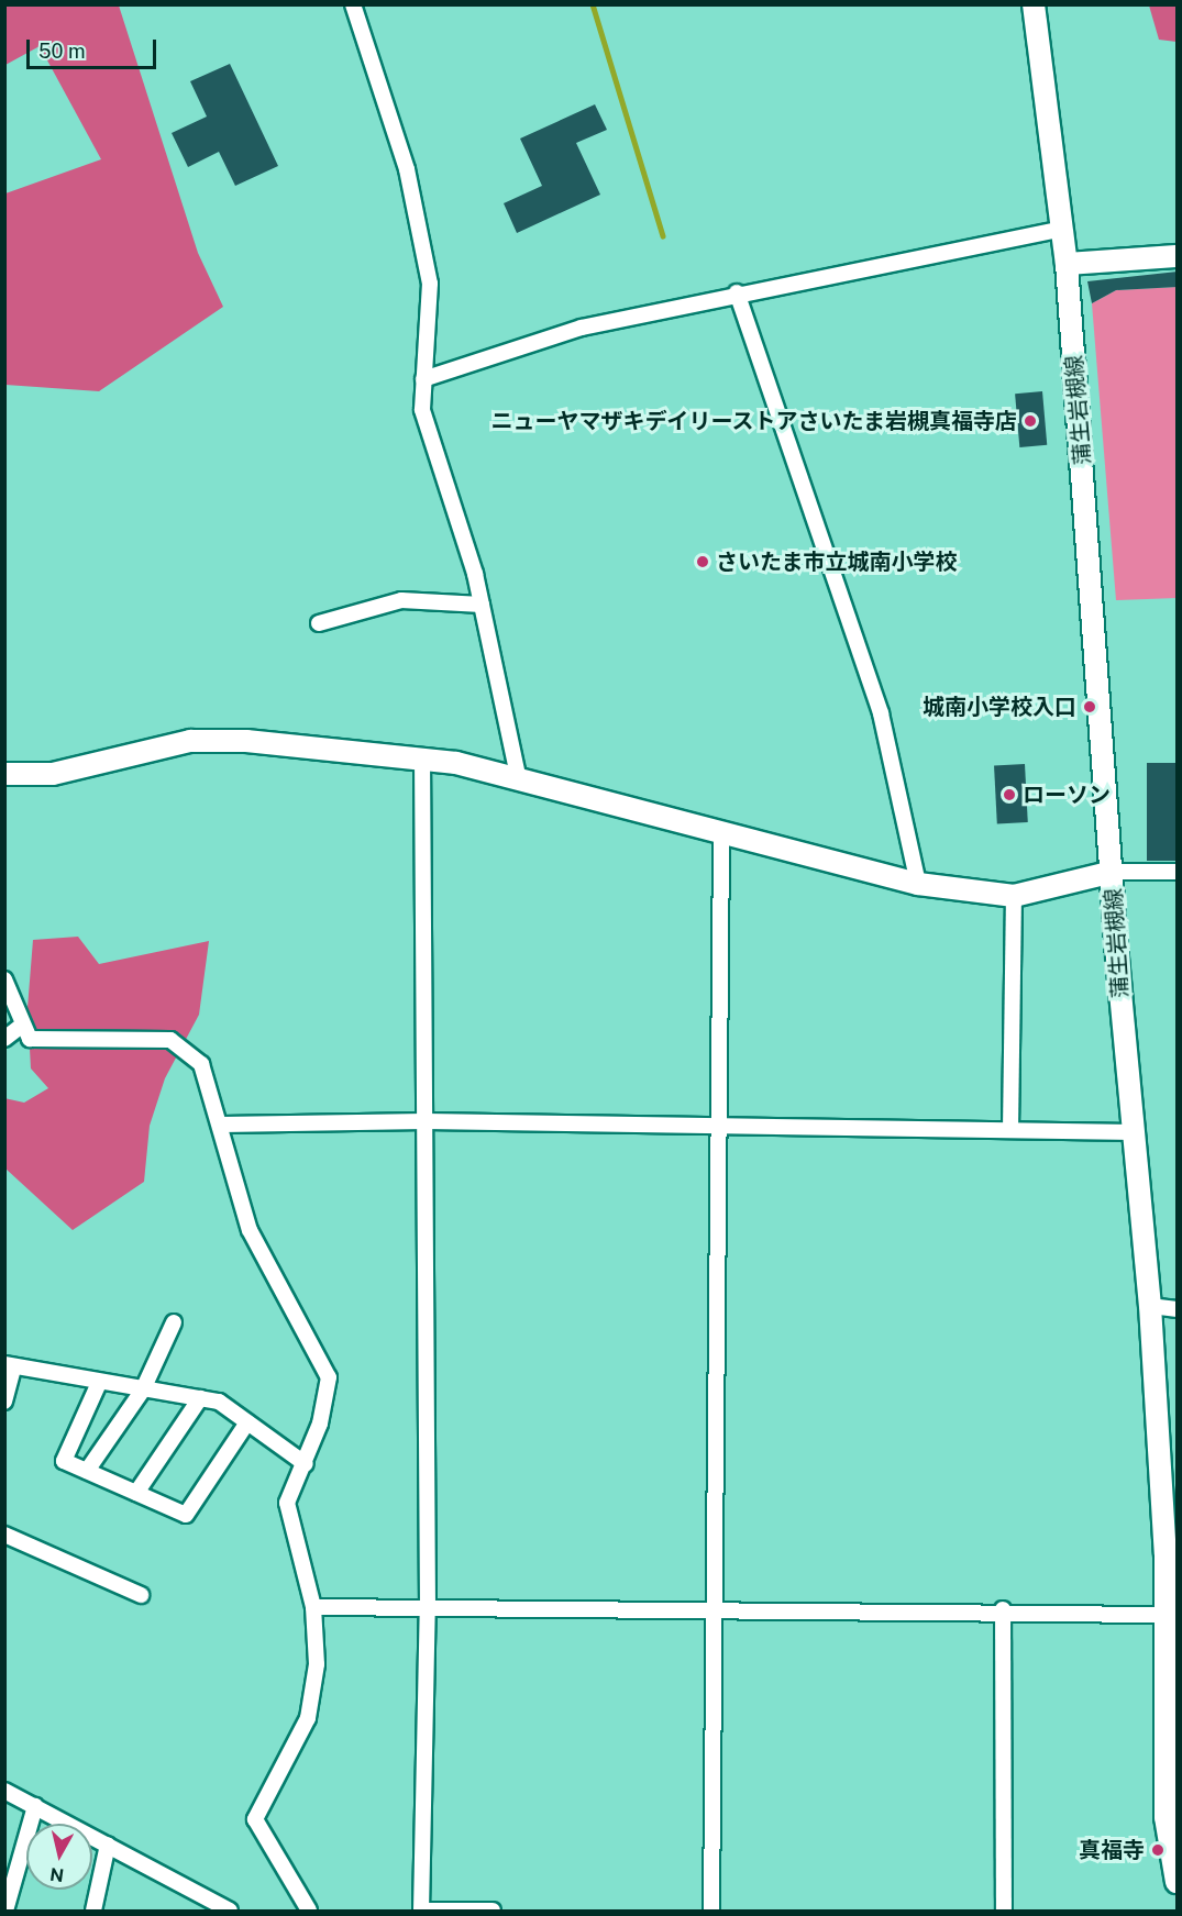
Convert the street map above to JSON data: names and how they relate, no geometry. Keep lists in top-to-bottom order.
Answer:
{
  "streets": {
    "main road": ["蒲生岩槻線"]
  },
  "places": [
    "ニューヤマザキデイリーストアさいたま岩槻真福寺店",
    "さいたま市立城南小学校",
    "城南小学校入口",
    "ローソン",
    "真福寺"
  ],
  "scale_bar": "50 m",
  "north": "bottom"
}
